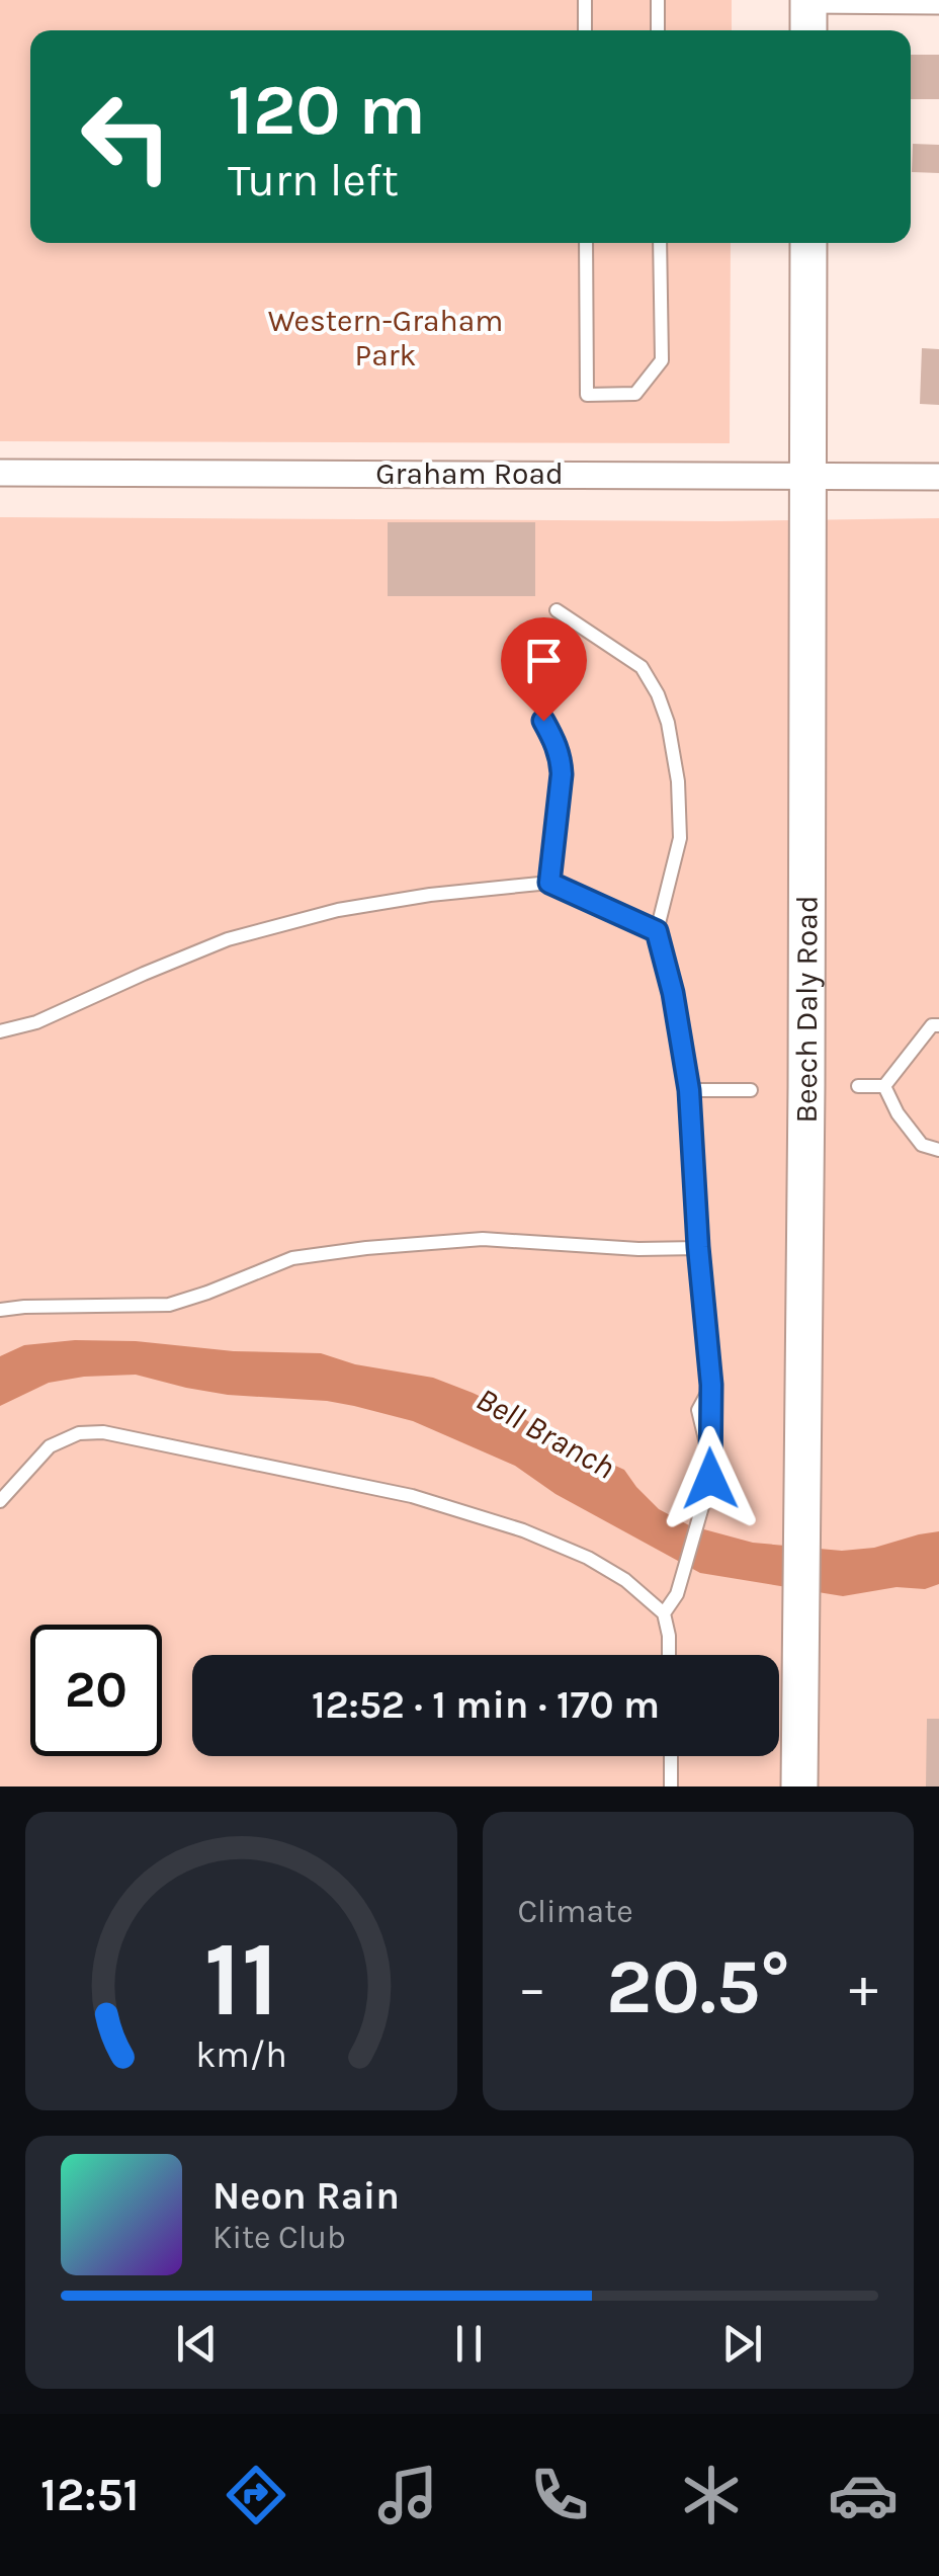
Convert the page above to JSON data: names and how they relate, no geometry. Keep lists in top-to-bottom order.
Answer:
{
  "streets": {
    "main road": ["Beech Daly Road"],
    "street": ["Graham Road"]
  },
  "crossings": [
    ["Graham Road", "Beech Daly Road"]
  ],
  "water": ["Bell Branch"],
  "parks": ["Western-Graham Park"],
  "page": {
    "turn": ["120 m", "Turn left"],
    "limit": "20",
    "trip": "12:52 · 1 min · 170 m",
    "tile": "Climate",
    "heat": ["−", "20.5°", "+"],
    "song": ["Neon Rain", "Kite Club"],
    "tabs": "12:51",
    "gauge": ["11", "km/h"]
  }
}
